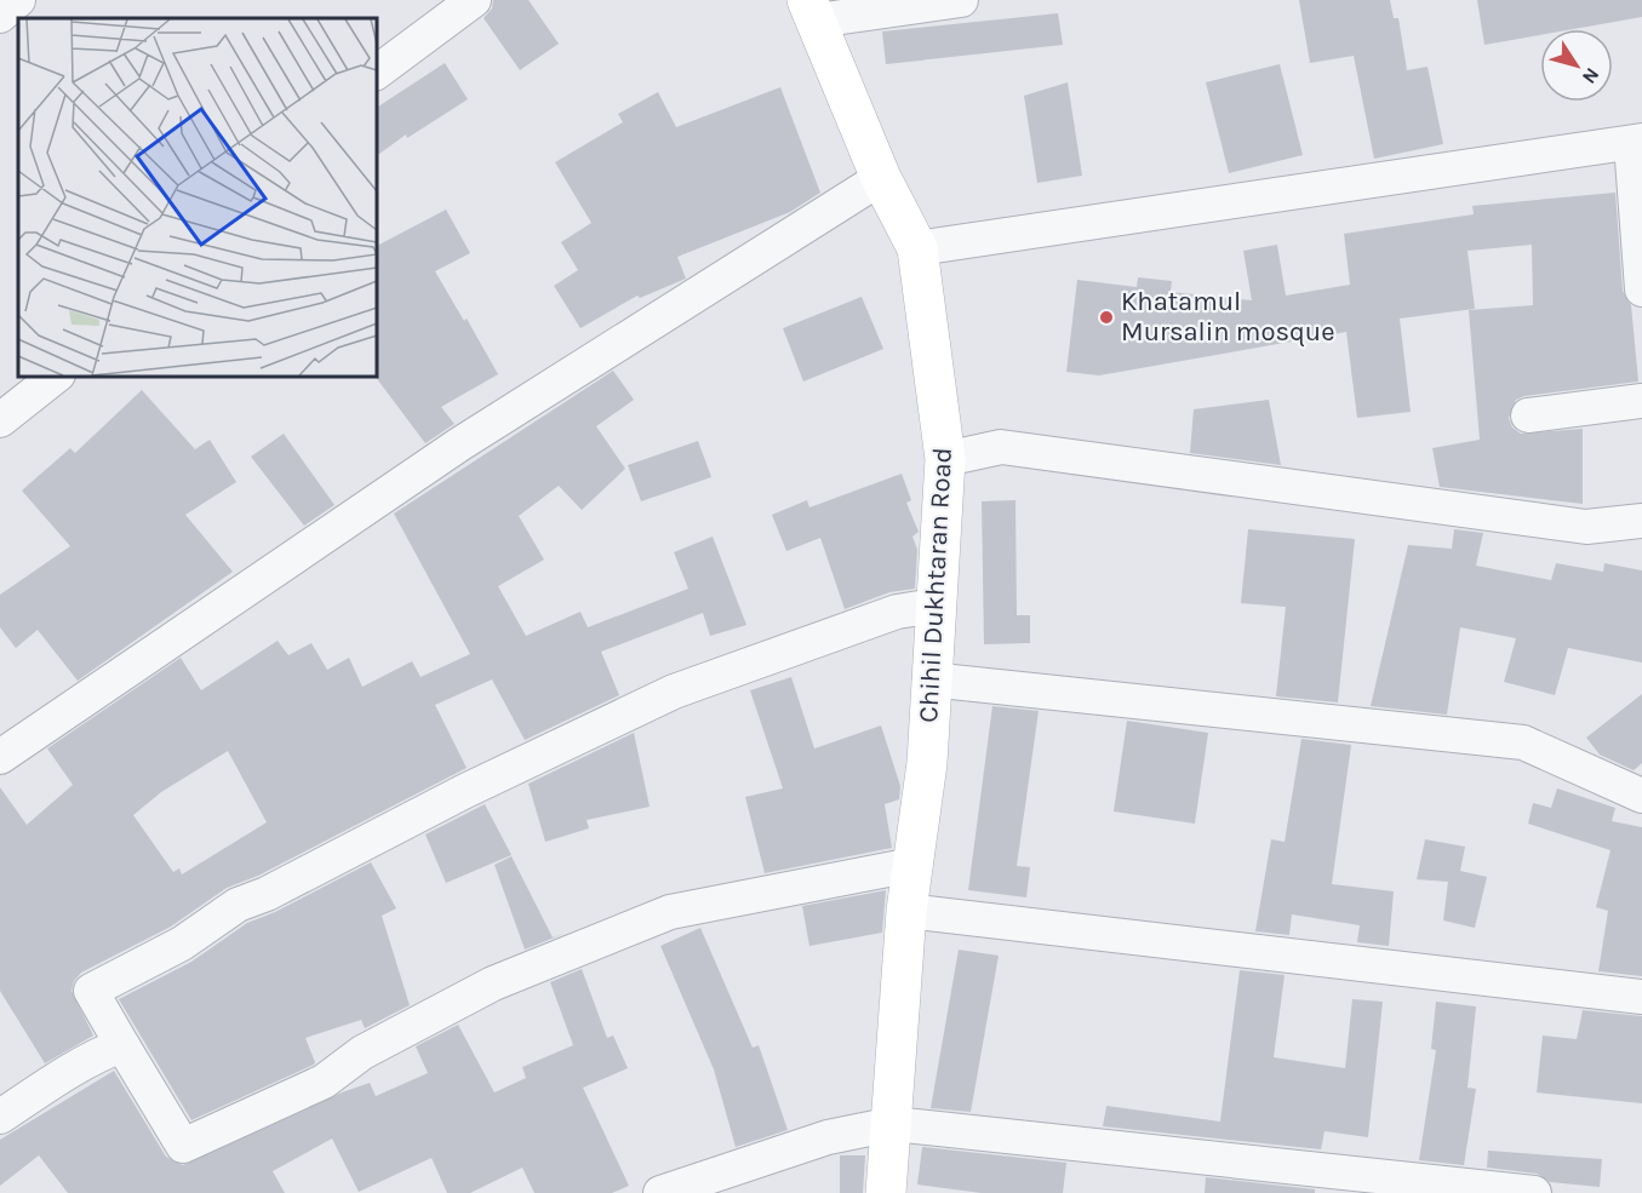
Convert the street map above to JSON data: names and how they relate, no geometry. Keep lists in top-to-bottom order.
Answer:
{
  "streets": {
    "street": ["Chihil Dukhtaran Road"]
  },
  "places": ["Khatamul Mursalin mosque"],
  "north": "bottom right"
}
